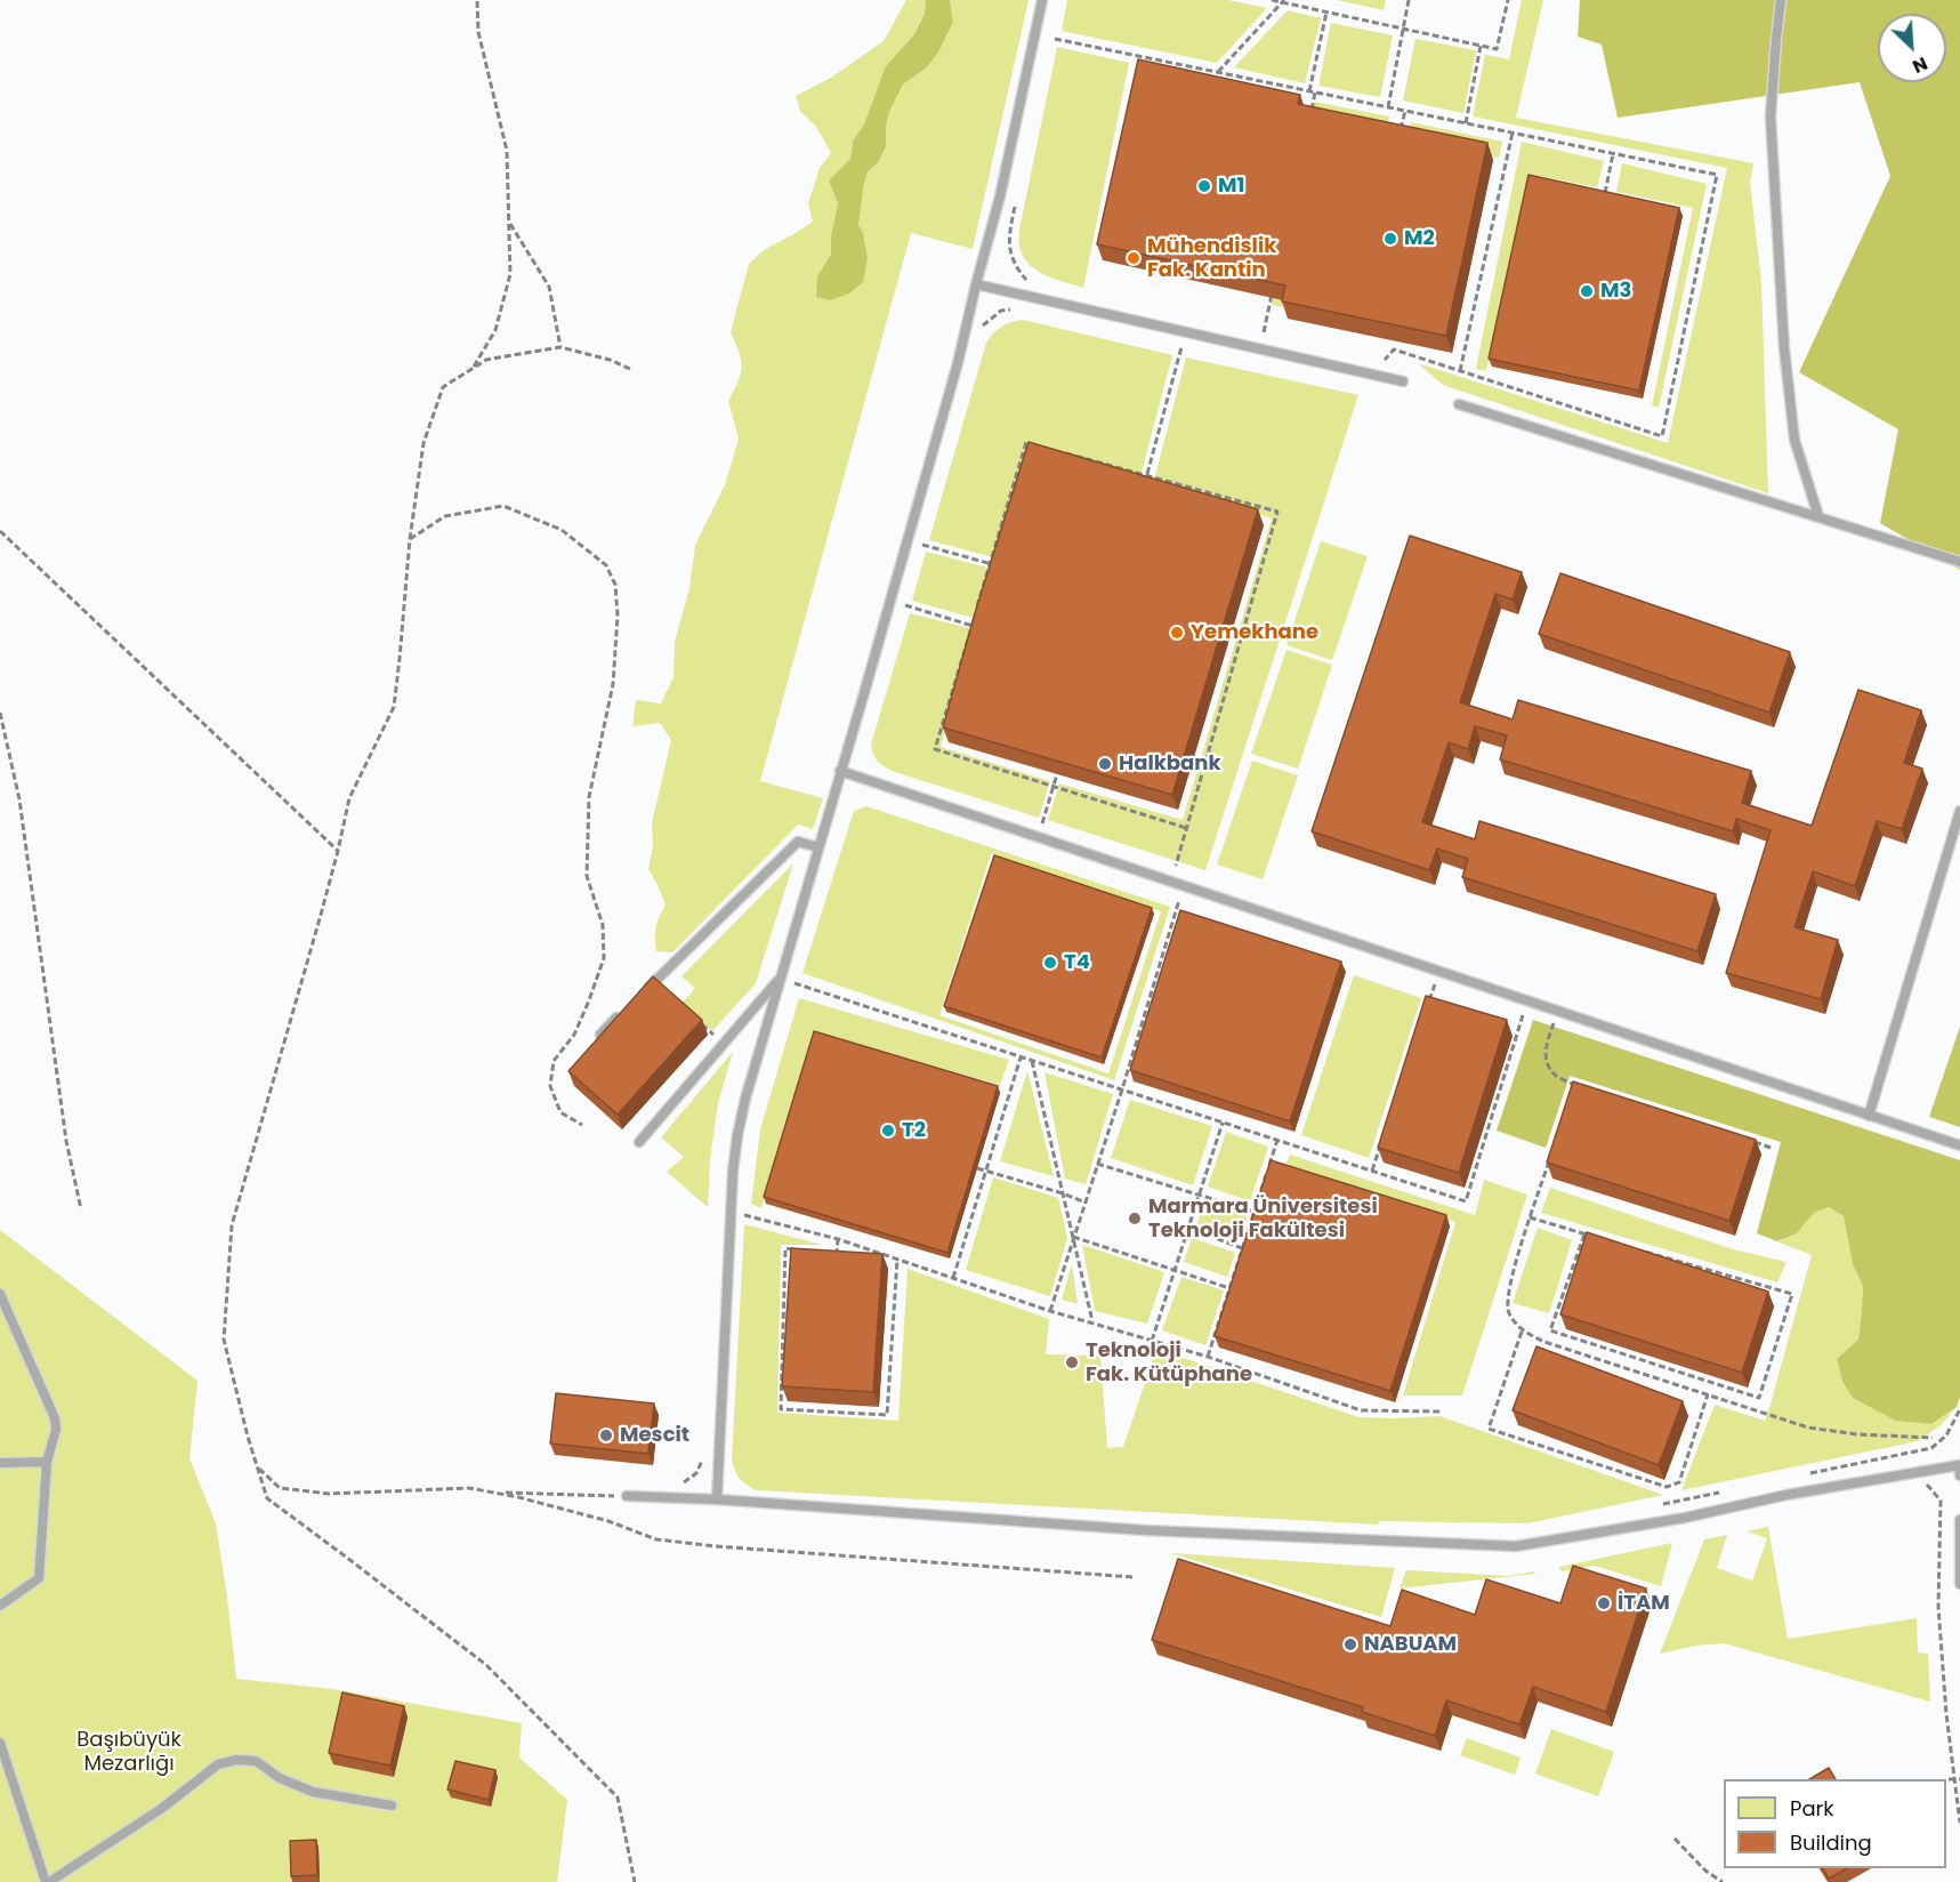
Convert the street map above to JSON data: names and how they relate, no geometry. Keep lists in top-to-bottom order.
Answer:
{
  "parks": ["Başıbüyük Mezarlığı"],
  "places": [
    "M1",
    "M2",
    "Mühendislik Fak. Kantin",
    "M3",
    "Yemekhane",
    "Halkbank",
    "T4",
    "T2",
    "Marmara Üniversitesi Teknoloji Fakültesi",
    "Teknoloji Fak. Kütüphane",
    "Mescit",
    "İTAM",
    "NABUAM"
  ],
  "legend": ["Park", "Building"],
  "north": "bottom right"
}
